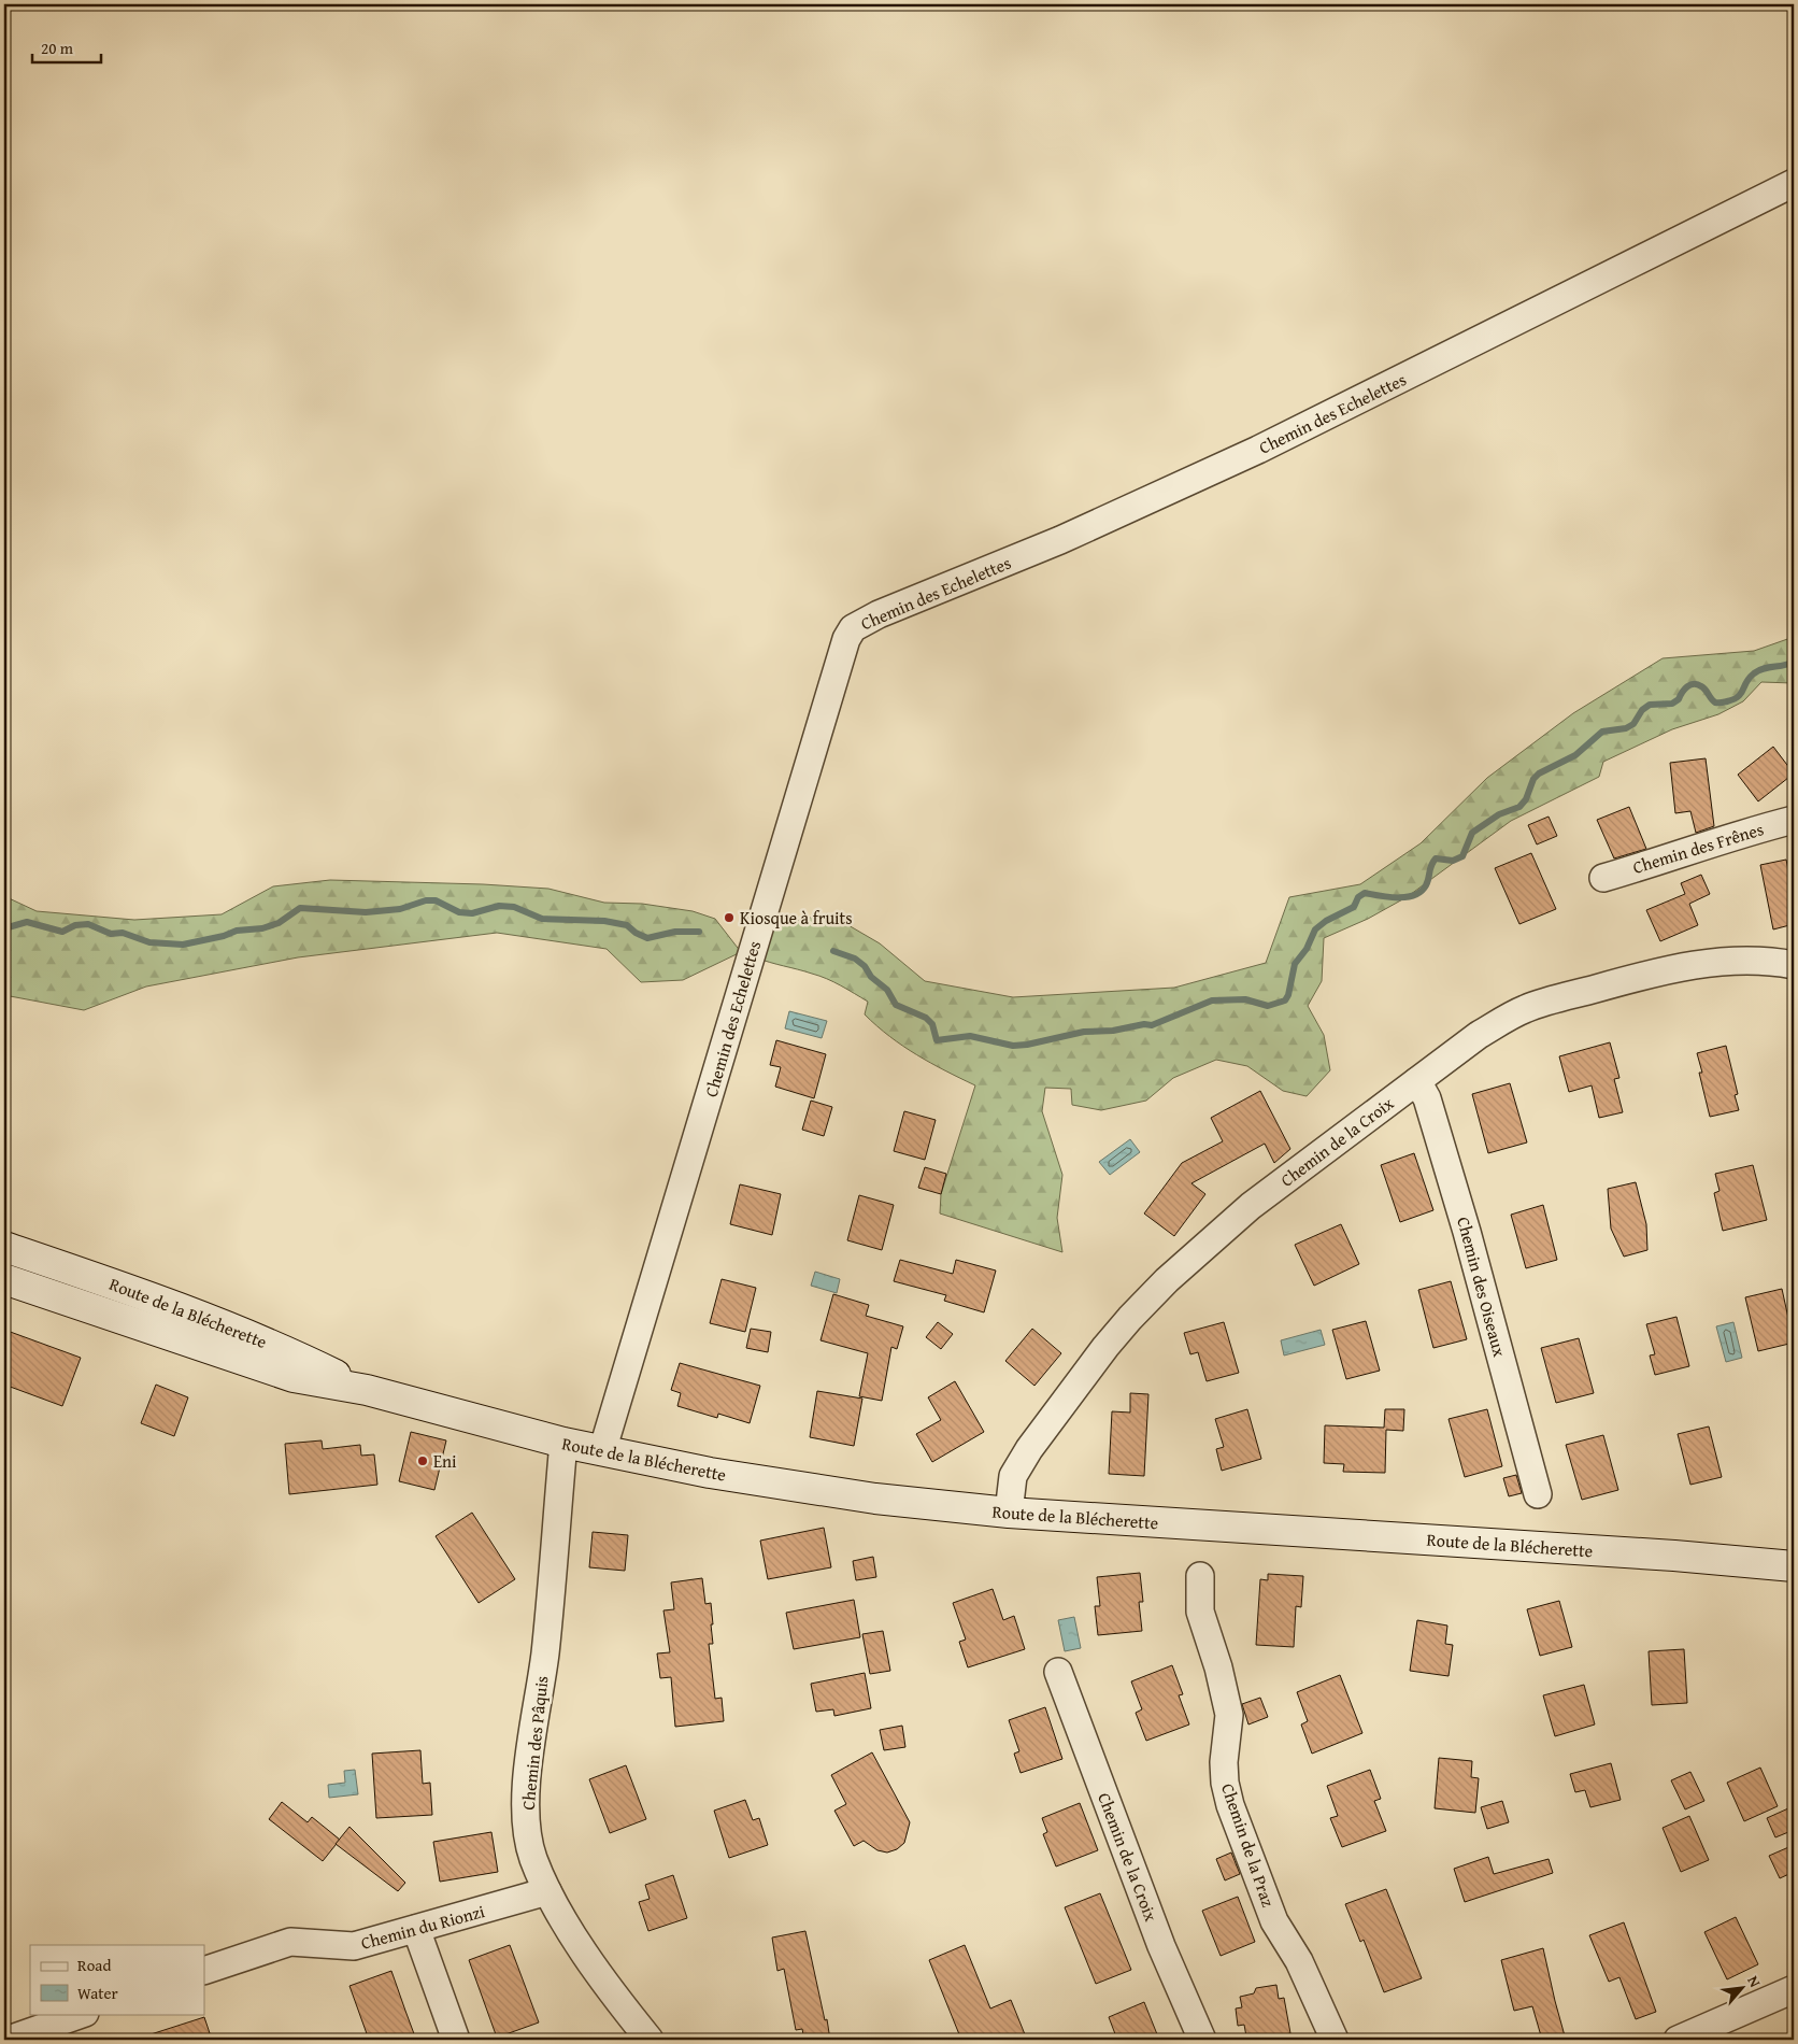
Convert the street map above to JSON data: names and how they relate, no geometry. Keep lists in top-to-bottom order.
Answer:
{
  "streets": {
    "main road": ["Route de la Blécherette"],
    "street": [
      "Chemin des Echelettes",
      "Chemin des Frênes",
      "Chemin de la Croix",
      "Chemin des Oiseaux",
      "Chemin des Pâquis",
      "Chemin de la Praz",
      "Chemin du Rionzi"
    ]
  },
  "crossings": [
    ["Chemin des Echelettes", "Route de la Blécherette"],
    ["Chemin de la Croix", "Chemin des Oiseaux"],
    ["Chemin de la Croix", "Route de la Blécherette"],
    ["Route de la Blécherette", "Chemin des Pâquis"],
    ["Chemin des Pâquis", "Chemin du Rionzi"]
  ],
  "places": ["Kiosque à fruits", "Eni"],
  "legend": ["Road", "Water"],
  "scale_bar": "20 m",
  "north": "top right"
}
